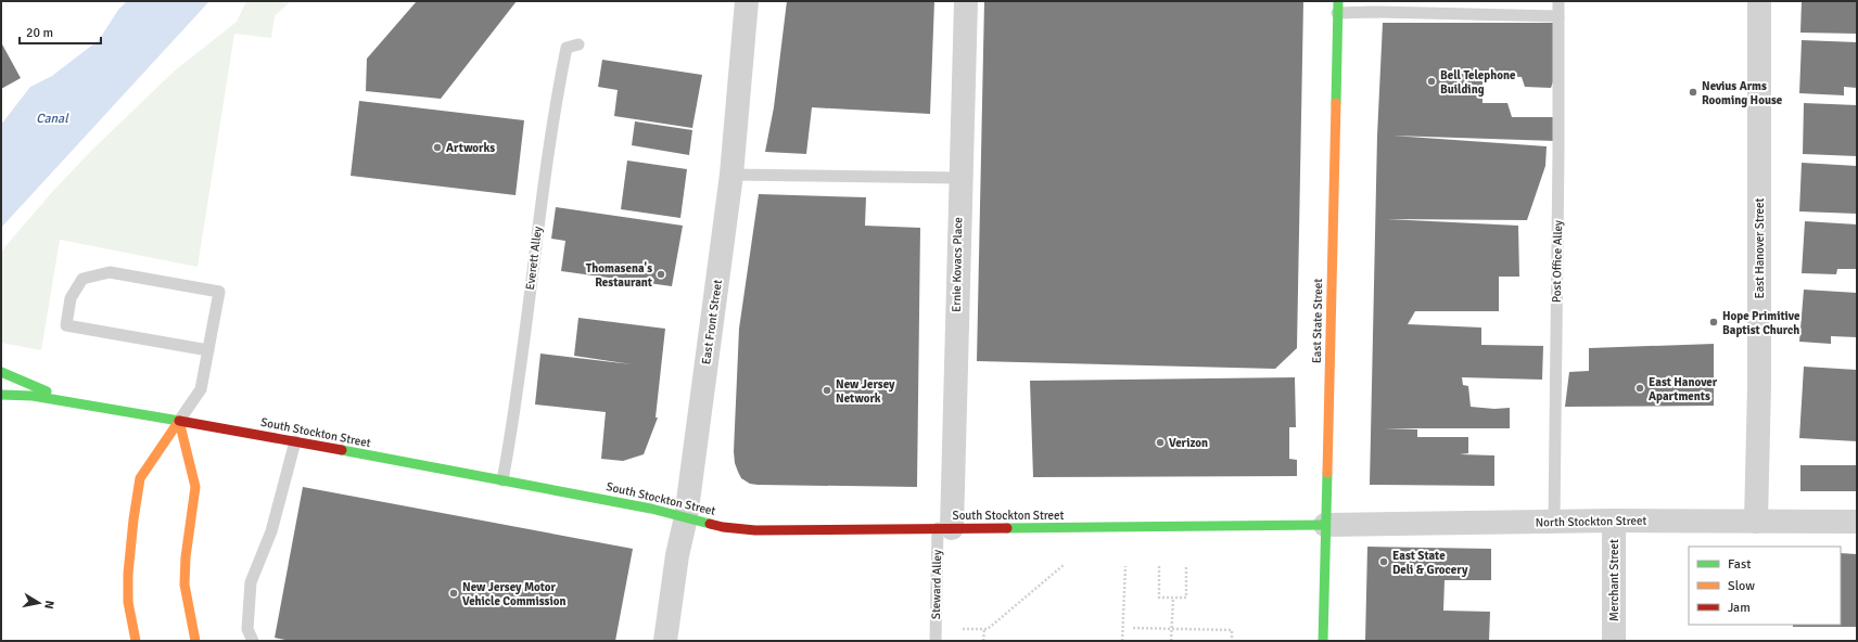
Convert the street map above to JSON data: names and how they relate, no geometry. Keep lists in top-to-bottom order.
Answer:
{
  "streets": {
    "main road": ["East State Street", "South Stockton Street"],
    "street": [
      "East Hanover Street",
      "Ernie Kovacs Place",
      "East Front Street",
      "North Stockton Street",
      "Merchant Street"
    ],
    "lane": ["Everett Alley", "Post Office Alley", "Steward Alley"]
  },
  "crossings": [
    ["East Hanover Street", "North Stockton Street"],
    ["Everett Alley", "South Stockton Street"],
    ["Post Office Alley", "North Stockton Street"],
    ["Ernie Kovacs Place", "South Stockton Street"],
    ["Ernie Kovacs Place", "Steward Alley"],
    ["East State Street", "South Stockton Street"],
    ["East State Street", "North Stockton Street"],
    ["East Front Street", "South Stockton Street"],
    ["South Stockton Street", "North Stockton Street"],
    ["South Stockton Street", "Steward Alley"],
    ["North Stockton Street", "Merchant Street"]
  ],
  "water": ["Canal"],
  "places": [
    "Bell Telephone Building",
    "Nevius Arms Rooming House",
    "Artworks",
    "Thomasena's Restaurant",
    "Hope Primitive Baptist Church",
    "East Hanover Apartments",
    "New Jersey Network",
    "Verizon",
    "East State Deli & Grocery",
    "New Jersey Motor Vehicle Commission"
  ],
  "legend": ["Fast", "Slow", "Jam"],
  "scale_bar": "20 m",
  "north": "right"
}
